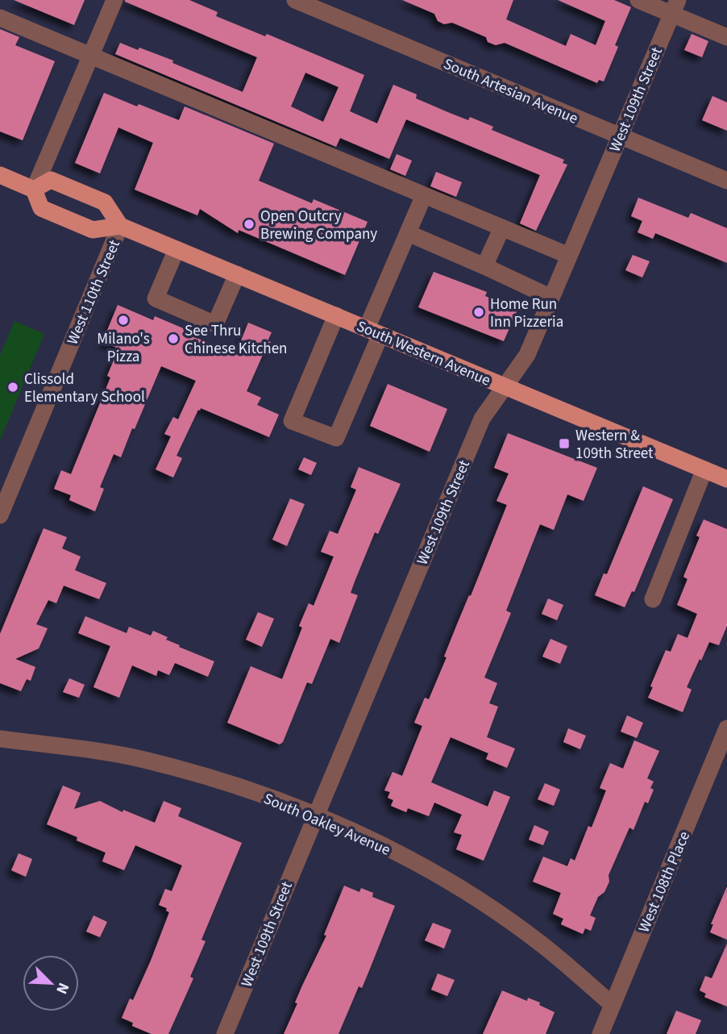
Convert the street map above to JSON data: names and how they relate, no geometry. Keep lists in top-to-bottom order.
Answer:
{
  "streets": {
    "main road": ["South Western Avenue"],
    "street": [
      "South Artesian Avenue",
      "West 109th Street",
      "West 110th Street",
      "South Oakley Avenue",
      "West 108th Place"
    ]
  },
  "crossings": [
    ["South Artesian Avenue", "West 109th Street"],
    ["West 109th Street", "South Western Avenue"],
    ["West 109th Street", "South Oakley Avenue"],
    ["West 110th Street", "South Western Avenue"],
    ["South Oakley Avenue", "West 108th Place"]
  ],
  "places": {
    "other": [
      "Open Outcry Brewing Company",
      "Home Run Inn Pizzeria",
      "Milano's Pizza",
      "See Thru Chinese Kitchen",
      "Clissold Elementary School"
    ],
    "transit": ["Western & 109th Street"]
  },
  "north": "bottom right"
}
